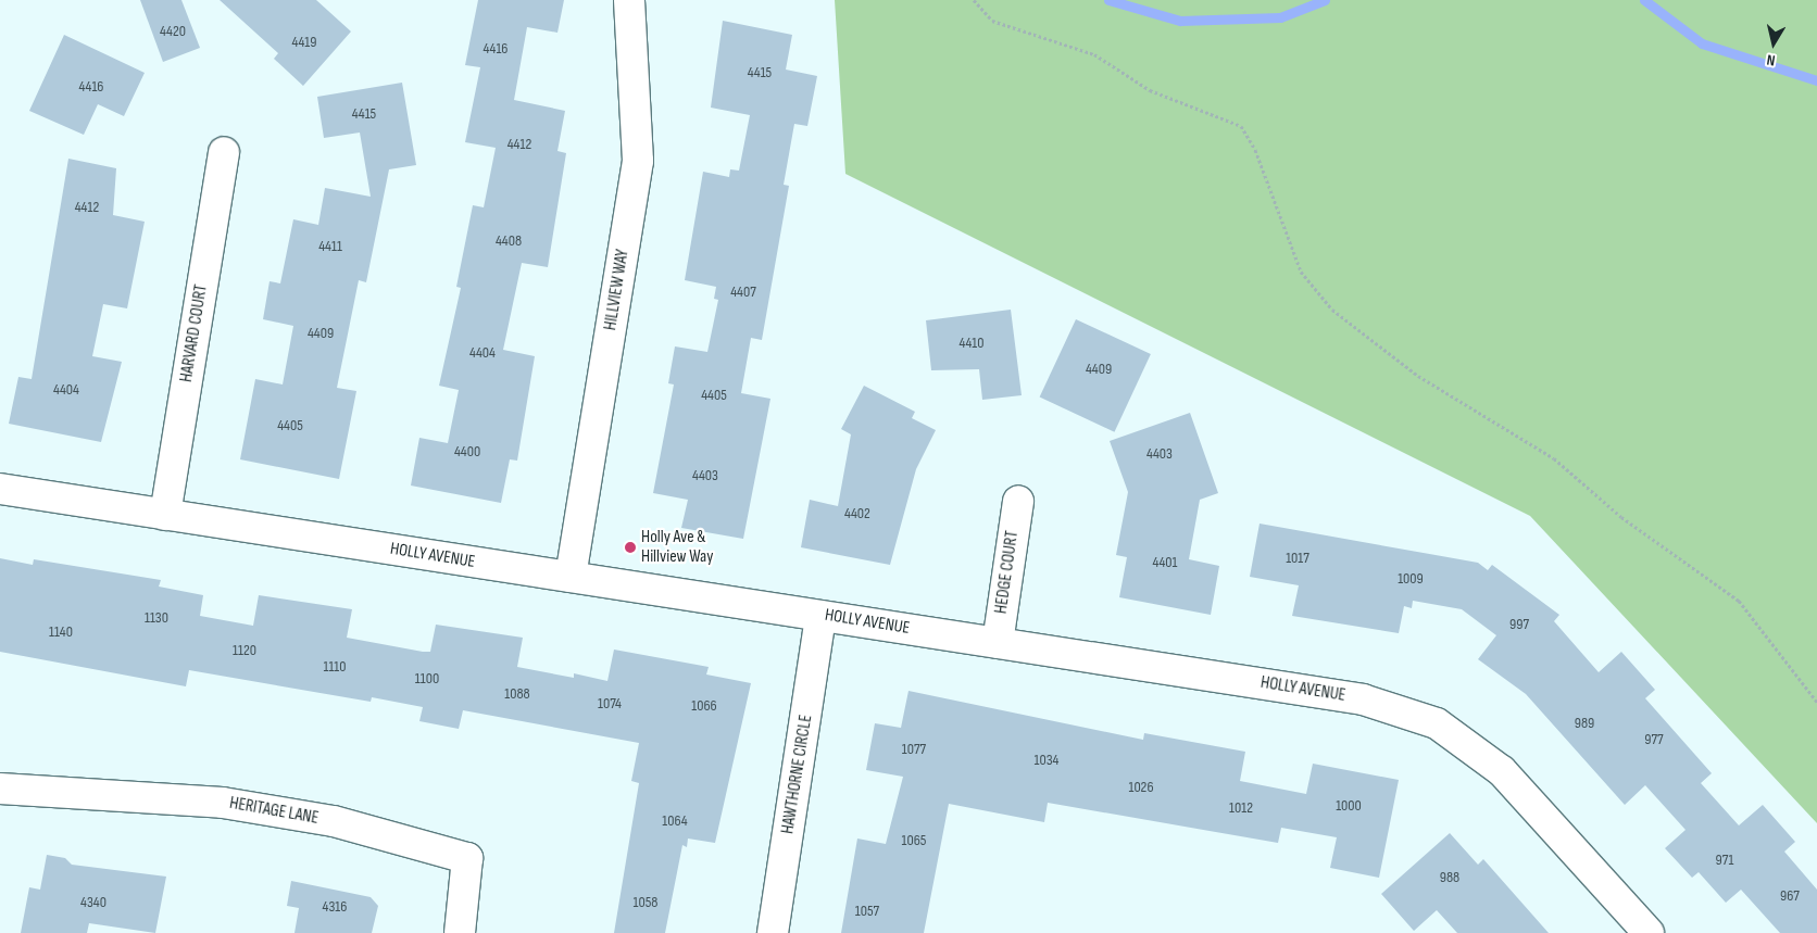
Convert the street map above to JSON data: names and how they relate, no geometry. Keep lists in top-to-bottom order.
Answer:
{
  "streets": {
    "street": [
      "HILLVIEW WAY",
      "HARVARD COURT",
      "HOLLY AVENUE",
      "HEDGE COURT",
      "HAWTHORNE CIRCLE",
      "HERITAGE LANE"
    ]
  },
  "crossings": [
    ["HILLVIEW WAY", "HOLLY AVENUE"],
    ["HARVARD COURT", "HOLLY AVENUE"],
    ["HOLLY AVENUE", "HEDGE COURT"],
    ["HOLLY AVENUE", "HAWTHORNE CIRCLE"]
  ],
  "places": ["Holly Ave & Hillview Way"],
  "house_numbers": [
    "4420",
    "4419",
    "4416",
    "4415",
    "4416",
    "4415",
    "4412",
    "4412",
    "4408",
    "4411",
    "4407",
    "4409",
    "4410",
    "4404",
    "4409",
    "4404",
    "4405",
    "4405",
    "4400",
    "4403",
    "4403",
    "4402",
    "1017",
    "4401",
    "1009",
    "1130",
    "997",
    "1140",
    "1120",
    "1110",
    "1100",
    "1088",
    "1074",
    "1066",
    "989",
    "977",
    "1077",
    "1034",
    "1026",
    "1000",
    "1012",
    "1064",
    "1065",
    "971",
    "988",
    "967",
    "4340",
    "1058",
    "4316",
    "1057"
  ],
  "north": "bottom"
}
